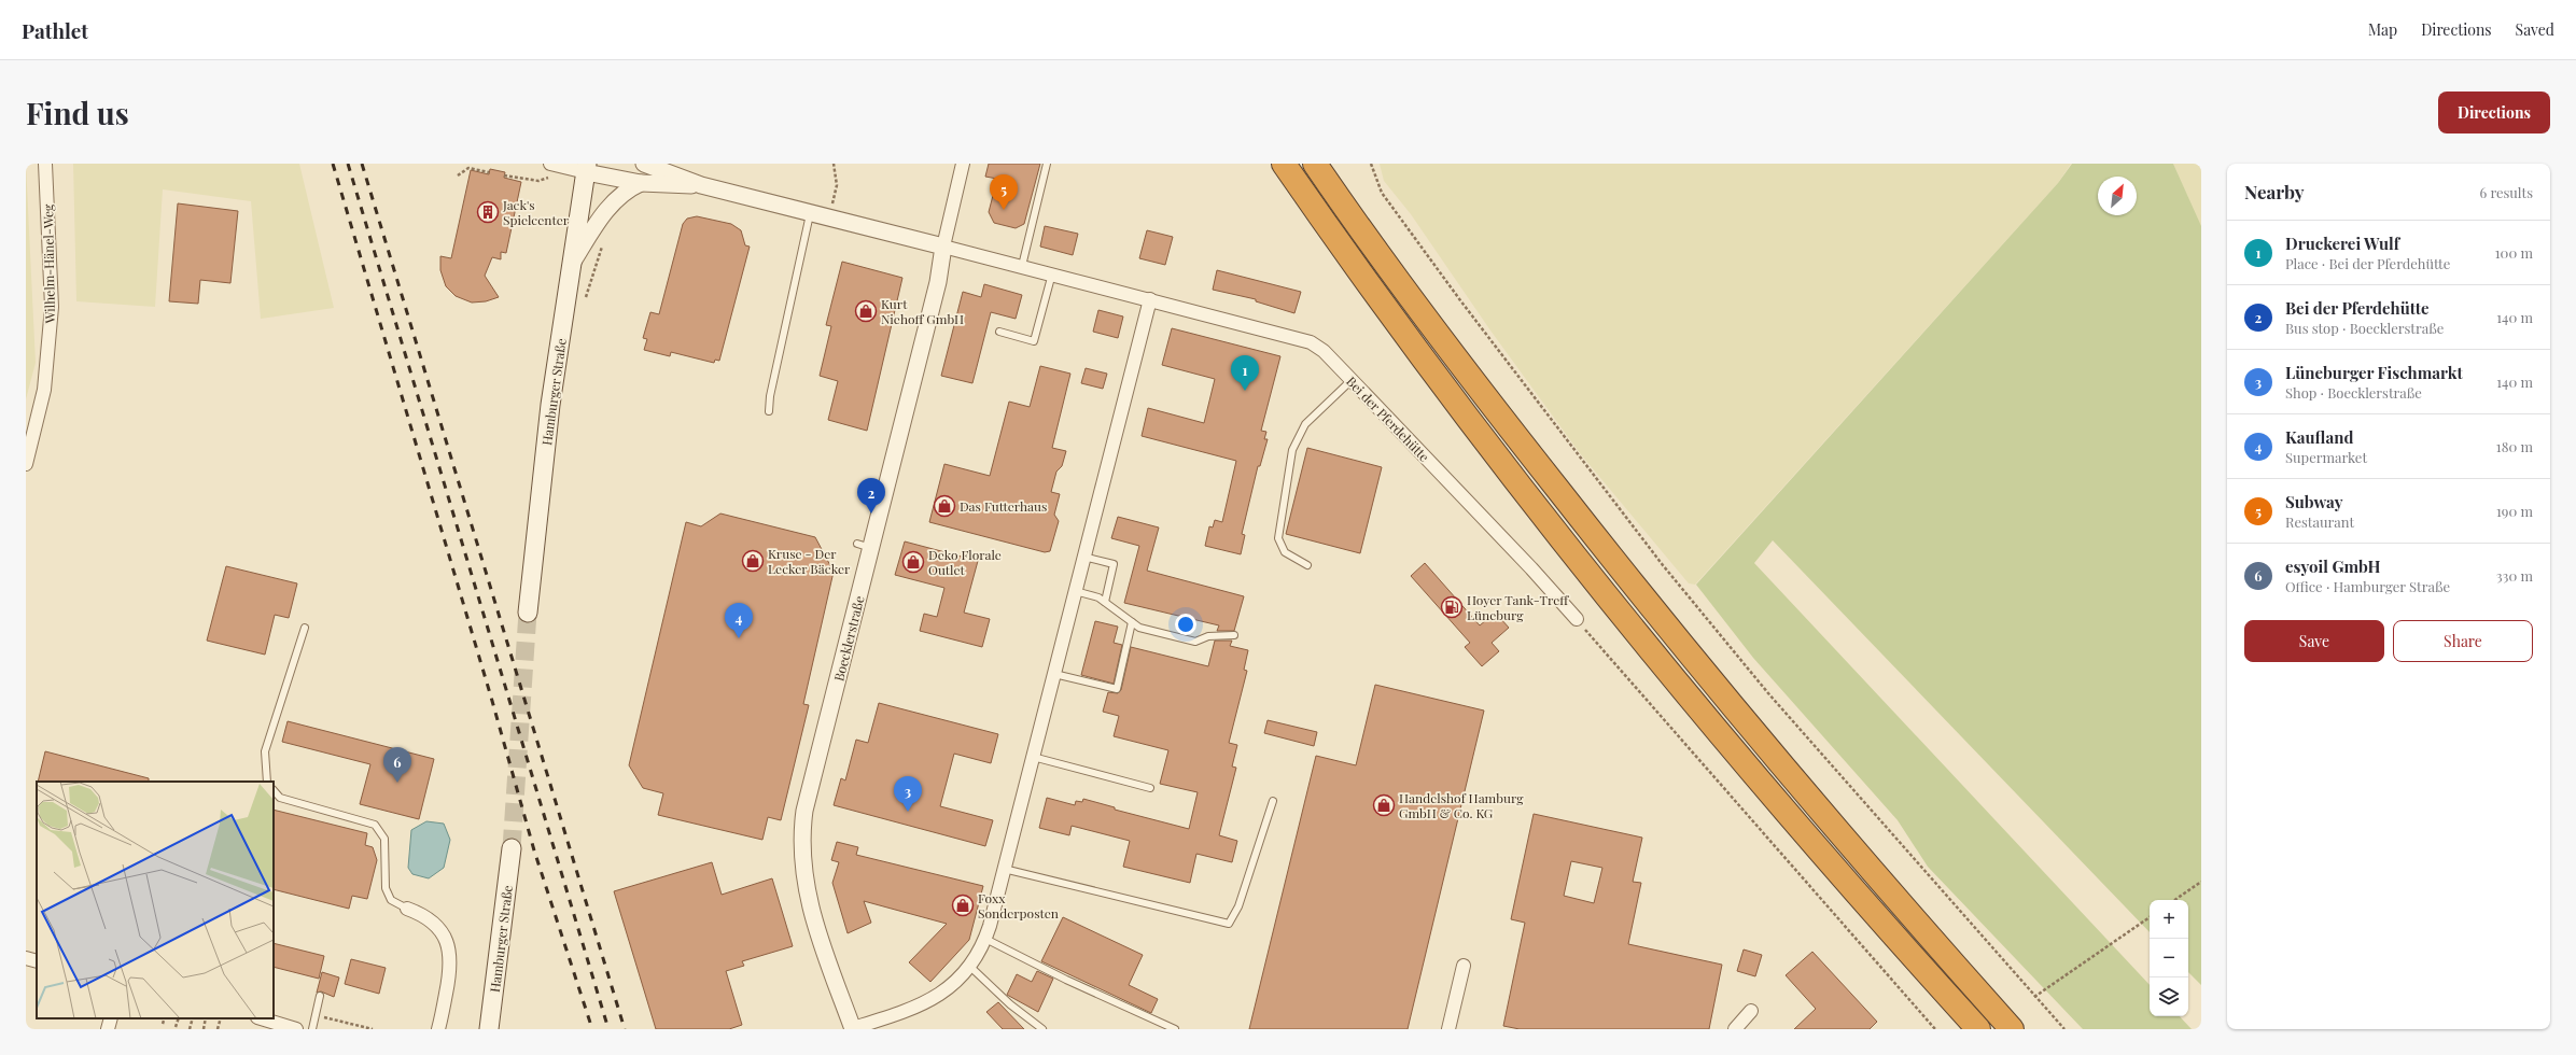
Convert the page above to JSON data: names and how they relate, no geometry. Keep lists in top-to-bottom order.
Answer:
{
  "streets": {
    "main road": ["Hamburger Straße"],
    "street": ["Wilhelm-Hänel-Weg", "Bei der Pferdehütte", "Boecklerstraße"]
  },
  "crossings": [
    ["Hamburger Straße", "Bei der Pferdehütte"],
    ["Bei der Pferdehütte", "Boecklerstraße"]
  ],
  "places": {
    "building": ["Jack's Spielcenter"],
    "shop": [
      "Kurt Niehoff GmbH",
      "Das Futterhaus",
      "Kruse - Der Lecker Bäcker",
      "Deko Florale Outlet",
      "Handelshof Hamburg GmbH & Co. KG",
      "Foxx Sonderposten"
    ],
    "fuel station": ["Hoyer Tank-Treff Lüneburg"]
  },
  "north": "top right",
  "page": {
    "header": "Pathlet",
    "nav": ["Map", "Directions", "Saved"],
    "buttons": [
      "Directions",
      ["Save", "Share"]
    ],
    "title": "Find us",
    "heading": ["Nearby", "6 results"],
    "pins": [
      "5",
      "1",
      "2",
      "4",
      "6",
      "3"
    ],
    "list": [
      {
        "mark": "1",
        "name": "Druckerei Wulf",
        "note": "Place · Bei der Pferdehütte",
        "value": "100 m"
      },
      {
        "mark": "2",
        "name": "Bei der Pferdehütte",
        "note": "Bus stop · Boecklerstraße",
        "value": "140 m"
      },
      {
        "mark": "3",
        "name": "Lüneburger Fischmarkt",
        "note": "Shop · Boecklerstraße",
        "value": "140 m"
      },
      {
        "mark": "4",
        "name": "Kaufland",
        "note": "Supermarket",
        "value": "180 m"
      },
      {
        "mark": "5",
        "name": "Subway",
        "note": "Restaurant",
        "value": "190 m"
      },
      {
        "mark": "6",
        "name": "esyoil GmbH",
        "note": "Office · Hamburger Straße",
        "value": "330 m"
      }
    ],
    "map_buttons": ["+", "−"]
  }
}
